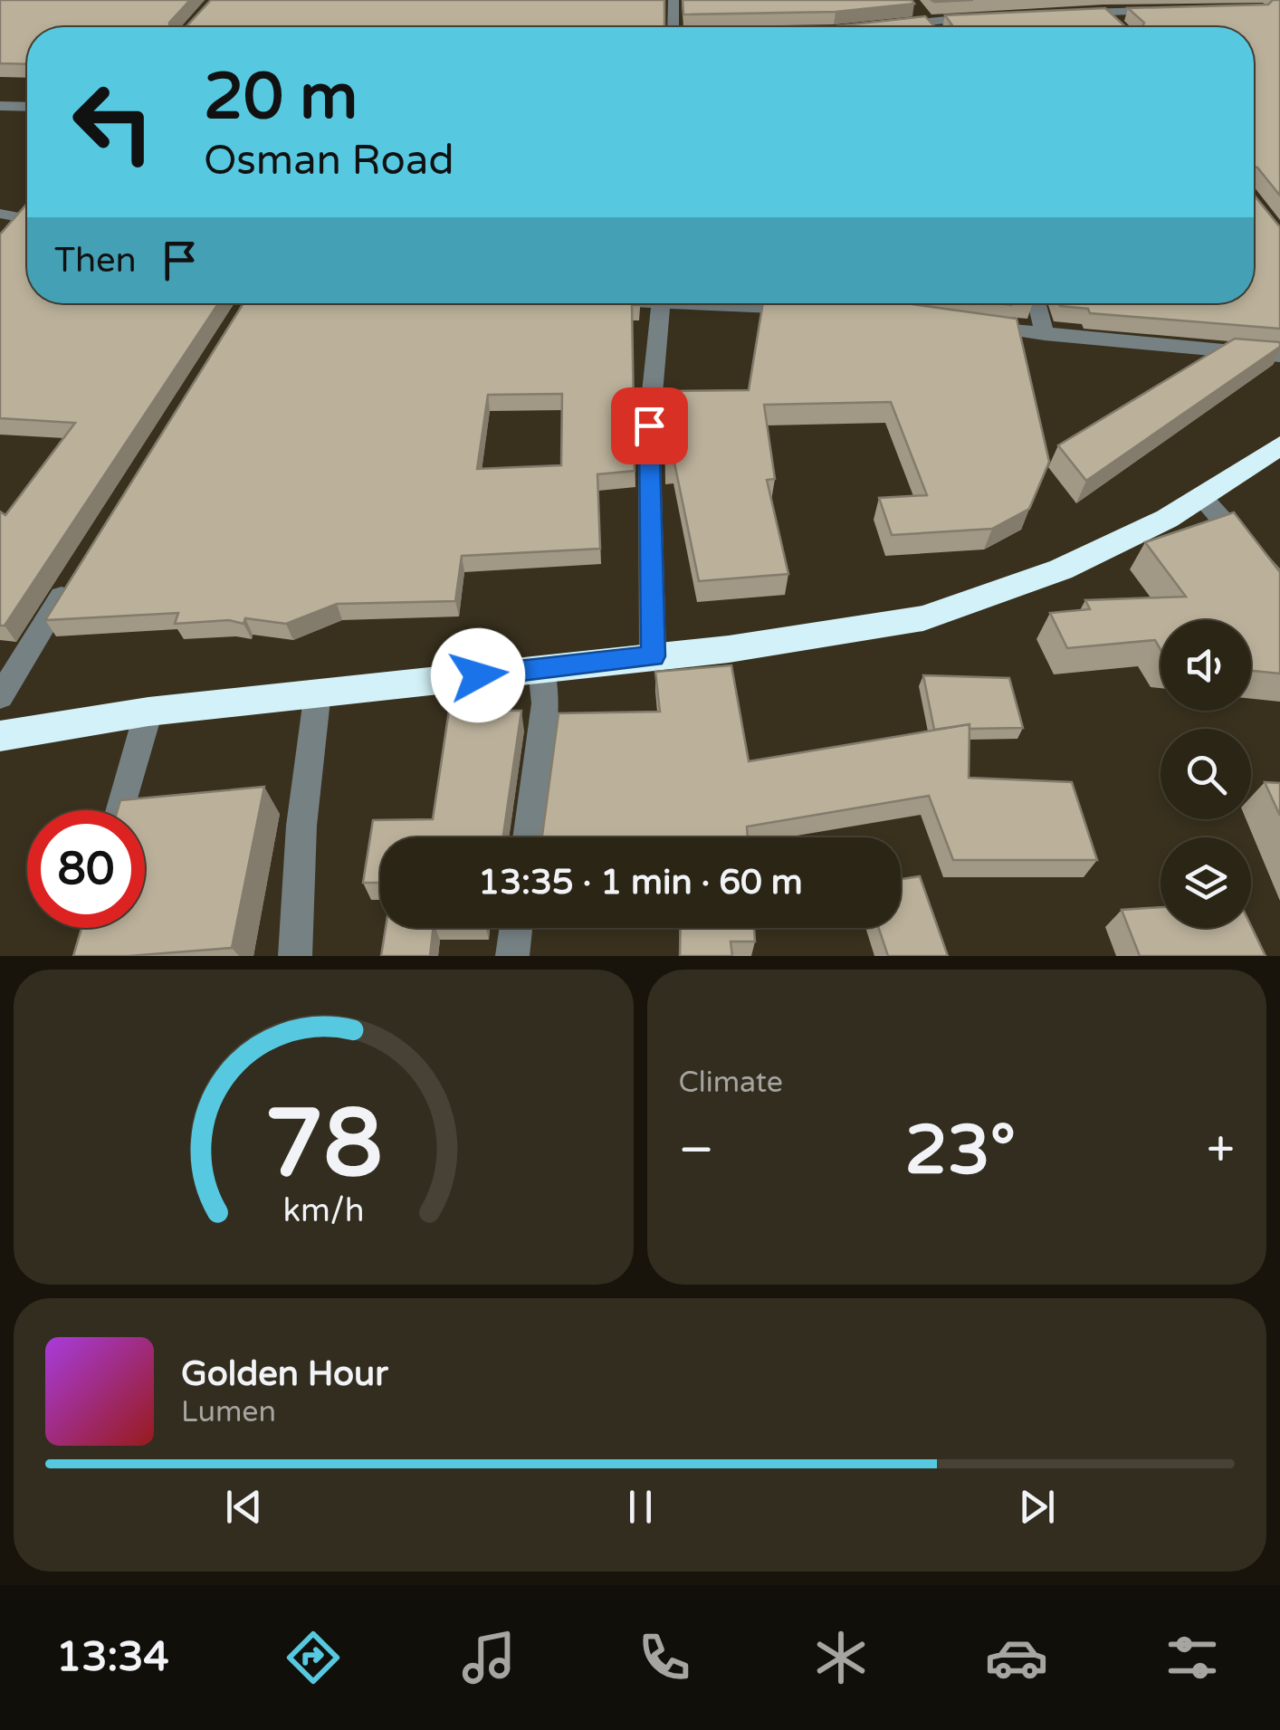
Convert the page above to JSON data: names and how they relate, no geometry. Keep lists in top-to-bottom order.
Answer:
{
  "page": {
    "turn": ["20 m", "Osman Road"],
    "then": "Then",
    "limit": "80",
    "trip": "13:35 · 1 min · 60 m",
    "tile": "Climate",
    "heat": ["−", "23°", "+"],
    "song": ["Golden Hour", "Lumen"],
    "tabs": "13:34",
    "gauge": ["78", "km/h"]
  }
}
